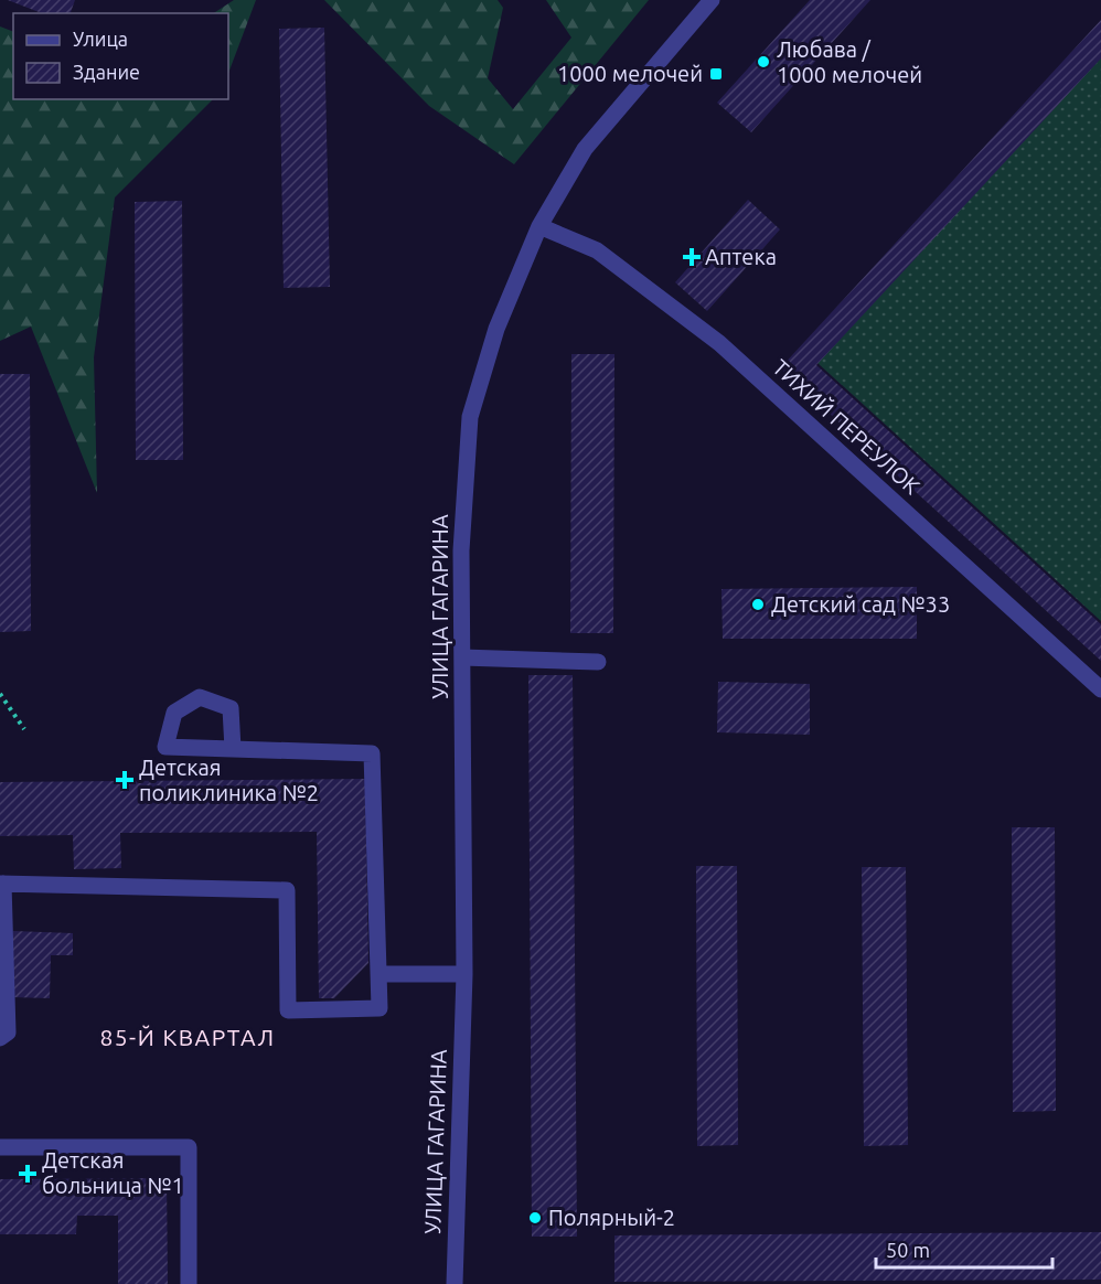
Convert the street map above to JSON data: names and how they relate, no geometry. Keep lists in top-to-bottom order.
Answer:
{
  "streets": {
    "street": ["ТИХИЙ ПЕРЕУЛОК", "УЛИЦА ГАГАРИНА"]
  },
  "crossings": [
    ["ТИХИЙ ПЕРЕУЛОК", "УЛИЦА ГАГАРИНА"]
  ],
  "districts": ["85-Й КВАРТАЛ"],
  "places": {
    "other": ["Любава / 1000 мелочей", "Детский сад №33", "Полярный-2"],
    "transit": ["1000 мелочей"],
    "health": ["Аптека", "Детская поликлиника №2", "Детская больница №1"]
  },
  "legend": ["Улица", "Здание"],
  "scale_bar": "50 m"
}
